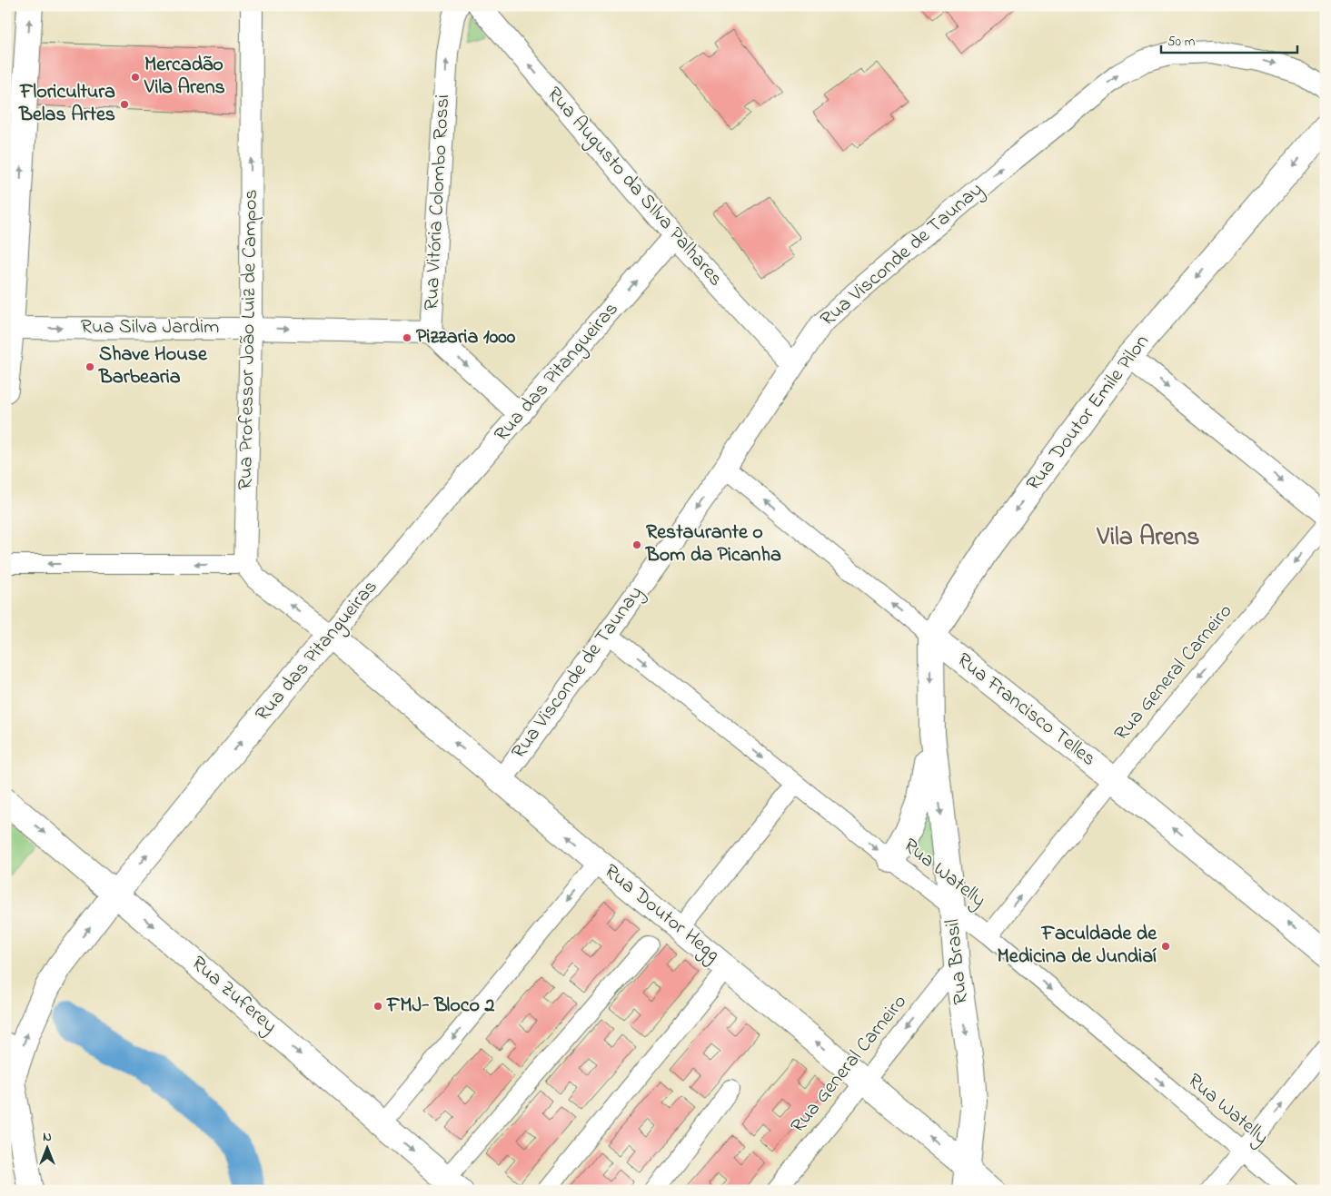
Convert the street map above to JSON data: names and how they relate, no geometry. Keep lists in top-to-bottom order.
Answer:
{
  "streets": {
    "main road": [
      "Rua das Pitangueiras",
      "Rua Doutor Emile Pilon",
      "Rua Francisco Telles",
      "Rua Doutor Hegg",
      "Rua Brasil",
      "Rua Zuferey"
    ],
    "street": [
      "Rua Augusto da SIlva Palhares",
      "Rua Vitória Colombo Rossi",
      "Rua Visconde de Taunay",
      "Rua Silva Jardim",
      "Rua Professor João Luiz de Campos",
      "Rua General Carneiro",
      "Rua Watelly"
    ]
  },
  "crossings": [
    ["Rua Augusto da SIlva Palhares", "Rua Visconde de Taunay"],
    ["Rua Augusto da SIlva Palhares", "Rua das Pitangueiras"],
    ["Rua Vitória Colombo Rossi", "Rua Silva Jardim"],
    ["Rua Vitória Colombo Rossi", "Rua das Pitangueiras"],
    ["Rua Visconde de Taunay", "Rua Francisco Telles"],
    ["Rua Visconde de Taunay", "Rua Watelly"],
    ["Rua Visconde de Taunay", "Rua Doutor Hegg"],
    ["Rua Silva Jardim", "Rua Professor João Luiz de Campos"],
    ["Rua das Pitangueiras", "Rua Doutor Hegg"],
    ["Rua das Pitangueiras", "Rua Zuferey"],
    ["Rua Doutor Emile Pilon", "Rua Francisco Telles"],
    ["Rua General Carneiro", "Rua Francisco Telles"],
    ["Rua General Carneiro", "Rua Watelly"],
    ["Rua General Carneiro", "Rua Doutor Hegg"],
    ["Rua General Carneiro", "Rua Brasil"],
    ["Rua Watelly", "Rua Brasil"],
    ["Rua Doutor Hegg", "Rua Brasil"]
  ],
  "one_way": [
    "Rua Augusto da SIlva Palhares",
    "Rua Silva Jardim",
    "Rua Professor João Luiz de Campos",
    "Rua das Pitangueiras",
    "Rua Doutor Emile Pilon",
    "Rua Francisco Telles",
    "Rua Watelly",
    "Rua Doutor Hegg",
    "Rua Zuferey"
  ],
  "districts": ["Vila Arens"],
  "places": [
    "Mercadão Vila Arens",
    "Floricultura Belas Artes",
    "Pizzaria 1000",
    "Shave House Barbearia",
    "Restaurante o Bom da Picanha",
    "Faculdade de Medicina de Jundiaí",
    "FMJ- Bloco 2"
  ],
  "scale_bar": "50 m",
  "north": "top"
}
